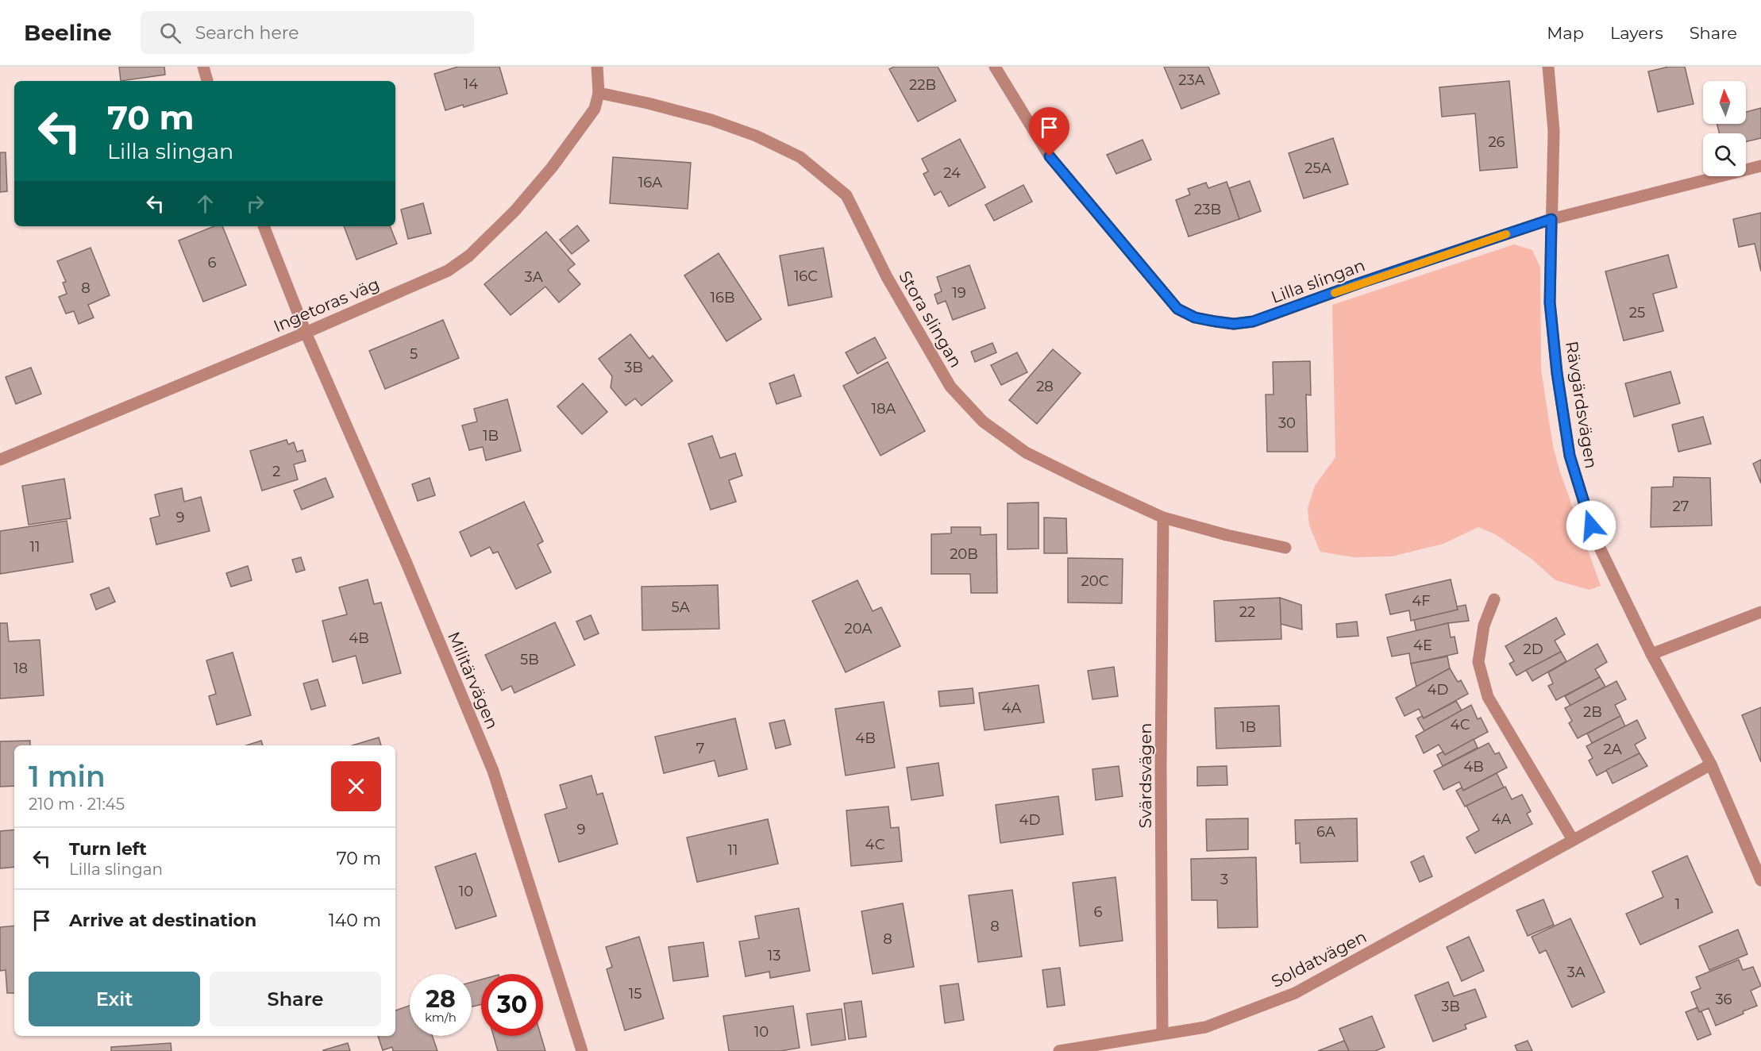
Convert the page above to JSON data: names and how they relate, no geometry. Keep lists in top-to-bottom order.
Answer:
{
  "streets": {
    "street": [
      "Lilla slingan",
      "Ingetoras väg",
      "Stora slingan",
      "Rävgärdsvägen",
      "Militärvägen",
      "Svärdsvägen",
      "Soldatvägen"
    ]
  },
  "crossings": [
    ["Lilla slingan", "Rävgärdsvägen"],
    ["Ingetoras väg", "Stora slingan"],
    ["Ingetoras väg", "Militärvägen"],
    ["Stora slingan", "Svärdsvägen"],
    ["Rävgärdsvägen", "Soldatvägen"],
    ["Svärdsvägen", "Soldatvägen"]
  ],
  "house_numbers": [
    "23A",
    "14",
    "22B",
    "26",
    "25A",
    "24",
    "16A",
    "23B",
    "6",
    "16C",
    "3A",
    "8",
    "19",
    "16B",
    "25",
    "5",
    "3B",
    "28",
    "18A",
    "30",
    "1B",
    "2",
    "27",
    "9",
    "11",
    "20B",
    "20C",
    "4F",
    "5A",
    "22",
    "20A",
    "4B",
    "4E",
    "2D",
    "5B",
    "18",
    "4D",
    "4A",
    "2B",
    "4C",
    "1B",
    "4B",
    "7",
    "2A",
    "4B",
    "4A",
    "4D",
    "9",
    "6A",
    "4C",
    "11",
    "3",
    "10",
    "1",
    "6",
    "8",
    "8",
    "13",
    "3A",
    "15",
    "36",
    "3B",
    "10"
  ],
  "north": "top",
  "page": {
    "header": "Beeline",
    "search": "Search here",
    "nav": ["Map", "Layers", "Share"],
    "turn": ["70 m", "Lilla slingan"],
    "heading": ["1 min", "210 m · 21:45"],
    "list": [
      {
        "name": "Turn left",
        "note": "Lilla slingan",
        "value": "70 m"
      },
      {
        "name": "Arrive at destination",
        "value": "140 m"
      }
    ],
    "buttons": ["Exit", "Share"],
    "speed": "28 km/h",
    "limit": "30"
  }
}
